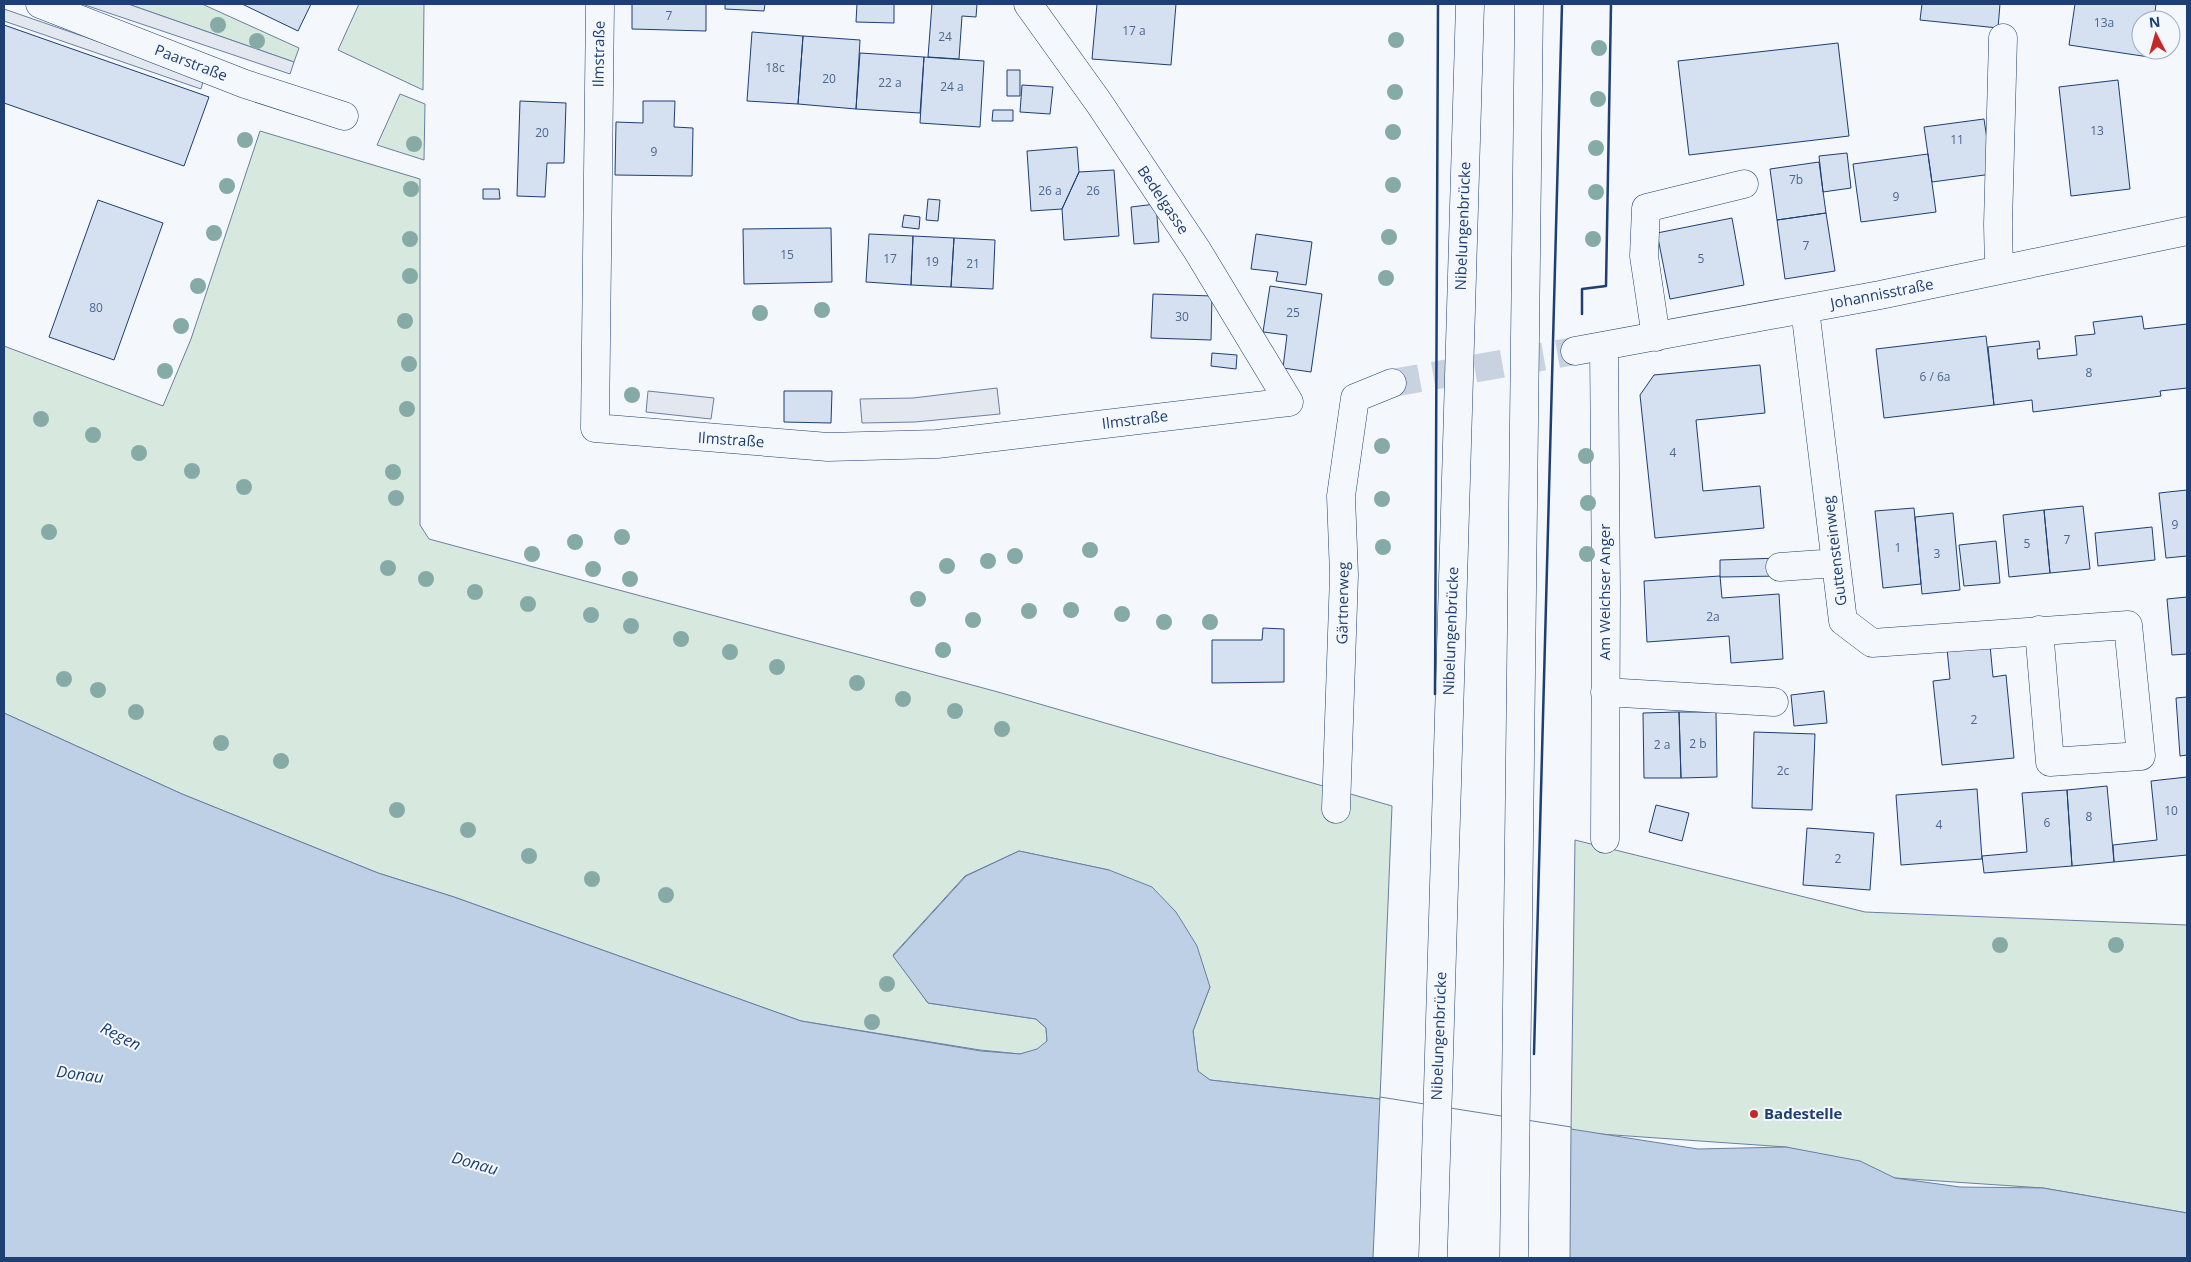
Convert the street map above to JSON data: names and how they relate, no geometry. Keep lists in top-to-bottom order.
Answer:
{
  "streets": {
    "street": [
      "Ilmstraße",
      "Paarstraße",
      "Bedelgasse",
      "Nibelungenbrücke",
      "Johannisstraße",
      "Guttensteinweg",
      "Am Weichser Anger",
      "Gärtnerweg"
    ]
  },
  "crossings": [
    ["Ilmstraße", "Bedelgasse"],
    ["Johannisstraße", "Guttensteinweg"],
    ["Johannisstraße", "Am Weichser Anger"]
  ],
  "water": ["Regen", "Donau"],
  "places": ["Badestelle"],
  "house_numbers": [
    "7",
    "13a",
    "17 a",
    "24",
    "18c",
    "20",
    "22 a",
    "24 a",
    "13",
    "20",
    "11",
    "9",
    "7b",
    "26 a",
    "26",
    "9",
    "7",
    "15",
    "17",
    "5",
    "19",
    "21",
    "80",
    "25",
    "30",
    "8",
    "6 / 6a",
    "4",
    "9",
    "7",
    "5",
    "1",
    "3",
    "2a",
    "2",
    "2 b",
    "2 a",
    "2c",
    "10",
    "8",
    "6",
    "4",
    "2"
  ],
  "north": "top"
}
